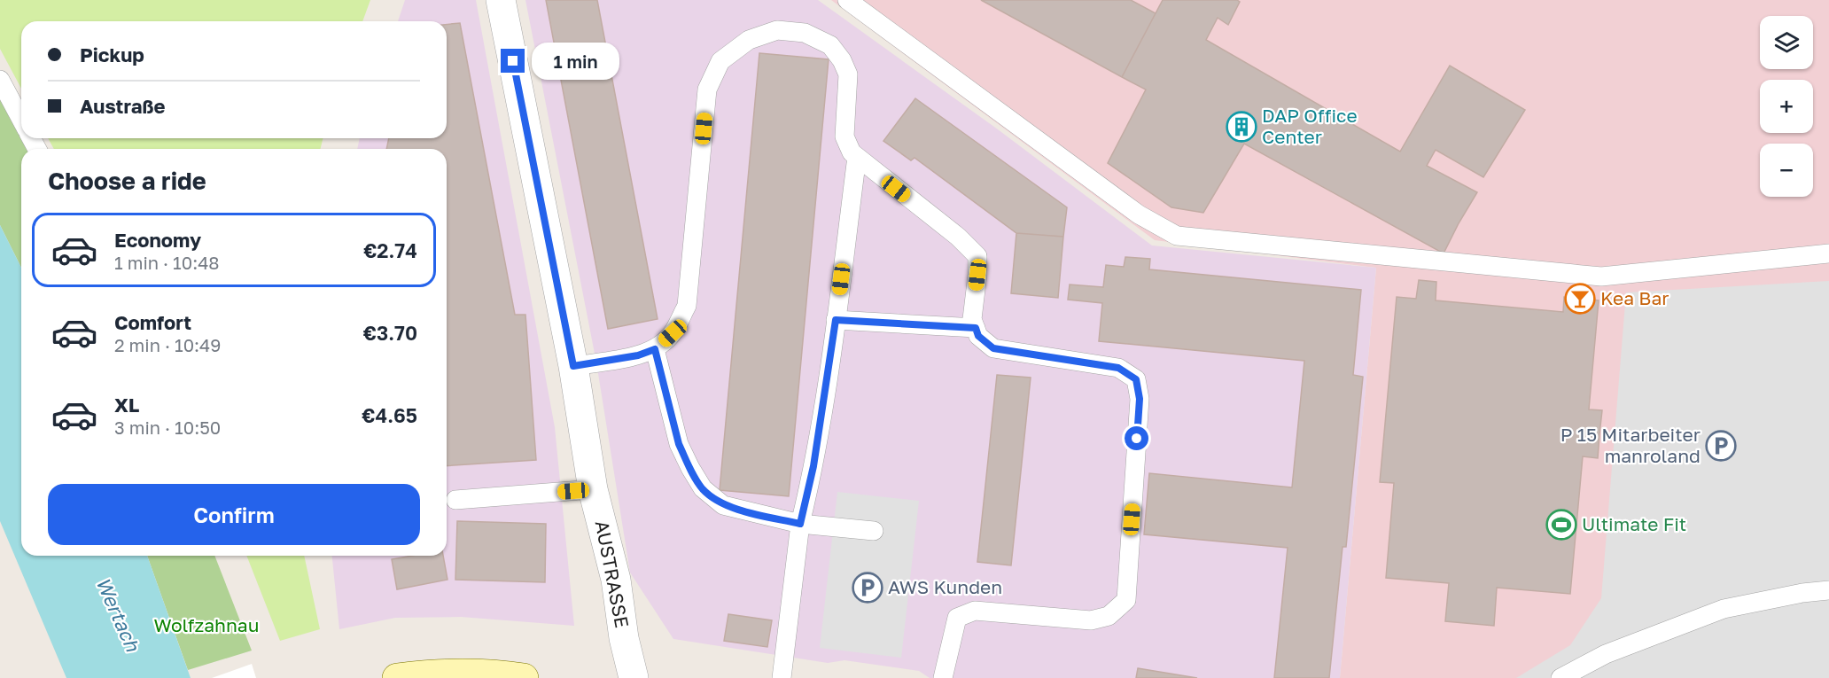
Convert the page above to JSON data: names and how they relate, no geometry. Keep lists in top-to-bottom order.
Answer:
{
  "streets": {
    "street": ["AUSTRASSE"]
  },
  "water": ["Wertach"],
  "parks": ["Wolfzahnau"],
  "places": {
    "building": ["DAP Office Center"],
    "bar": ["Kea Bar"],
    "parking": ["P 15 Mitarbeiter manroland", "AWS Kunden"],
    "sports": ["Ultimate Fit"]
  },
  "page": {
    "map_buttons": ["+", "−"],
    "banner": ["Pickup", "Austraße"],
    "bubble": "1 min",
    "heading": "Choose a ride",
    "list": [
      {
        "name": "Economy",
        "note": "1 min · 10:48",
        "value": "€2.74"
      },
      {
        "name": "Comfort",
        "note": "2 min · 10:49",
        "value": "€3.70"
      },
      {
        "name": "XL",
        "note": "3 min · 10:50",
        "value": "€4.65"
      }
    ],
    "buttons": "Confirm"
  }
}
